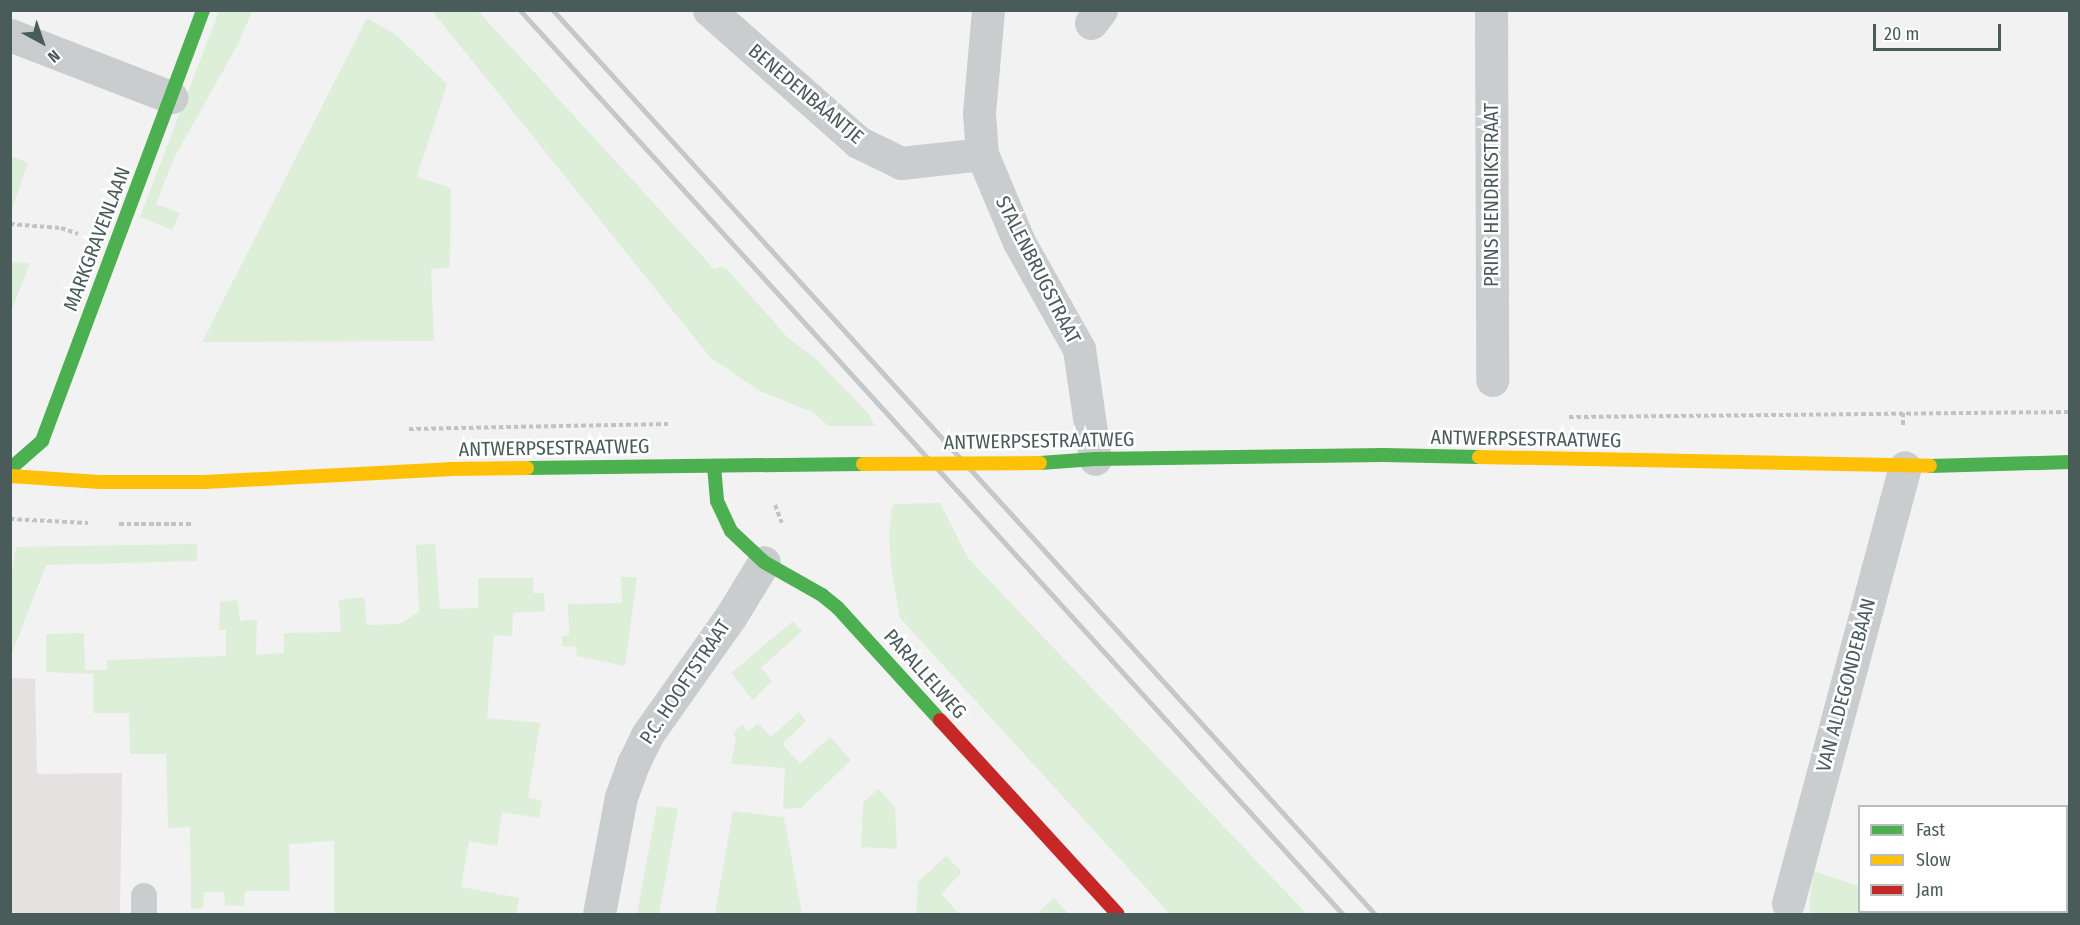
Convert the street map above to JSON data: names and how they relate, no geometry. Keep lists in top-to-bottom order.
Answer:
{
  "streets": {
    "street": [
      "BENEDENBAANTJE",
      "PRINS HENDRIKSTRAAT",
      "MARKGRAVENLAAN",
      "STALENBRUGSTRAAT",
      "ANTWERPSESTRAATWEG",
      "PARALLELWEG",
      "P.C. HOOFTSTRAAT",
      "VAN ALDEGONDEBAAN"
    ]
  },
  "crossings": [
    ["BENEDENBAANTJE", "STALENBRUGSTRAAT"],
    ["STALENBRUGSTRAAT", "ANTWERPSESTRAATWEG"],
    ["ANTWERPSESTRAATWEG", "PARALLELWEG"],
    ["ANTWERPSESTRAATWEG", "VAN ALDEGONDEBAAN"],
    ["PARALLELWEG", "P.C. HOOFTSTRAAT"]
  ],
  "legend": ["Fast", "Slow", "Jam"],
  "scale_bar": "20 m",
  "north": "bottom right"
}
